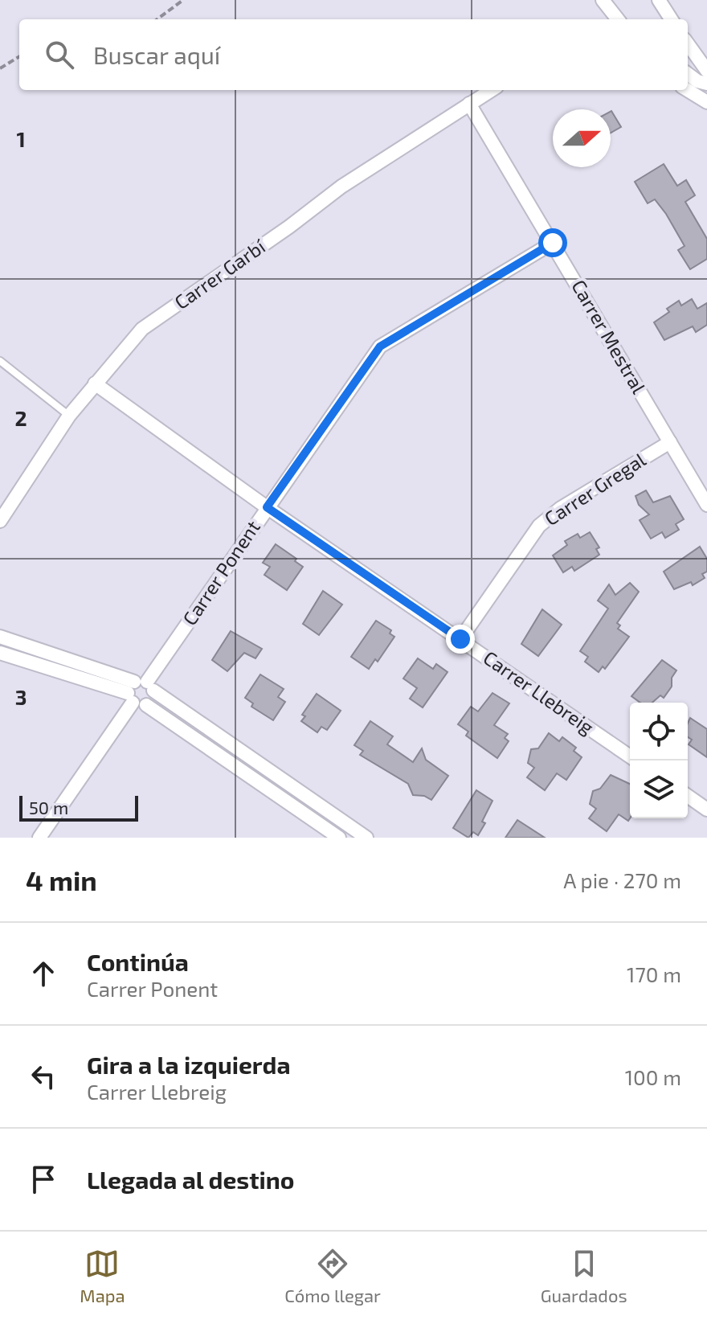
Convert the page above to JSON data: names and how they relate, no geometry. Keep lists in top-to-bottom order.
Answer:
{
  "streets": {
    "street": [
      "Carrer Garbí",
      "Carrer Mestral",
      "Carrer Gregal",
      "Carrer Ponent",
      "Carrer Llebreig"
    ]
  },
  "crossings": [
    ["Carrer Garbí", "Carrer Mestral"],
    ["Carrer Garbí", "Carrer Llebreig"],
    ["Carrer Mestral", "Carrer Gregal"],
    ["Carrer Mestral", "Carrer Ponent"],
    ["Carrer Gregal", "Carrer Llebreig"],
    ["Carrer Ponent", "Carrer Llebreig"]
  ],
  "scale_bar": "50 m",
  "north": "right",
  "page": {
    "search": "Buscar aquí",
    "scale": "50 m",
    "heading": ["4 min", "A pie · 270 m"],
    "list": [
      ["Continúa", "Carrer Ponent", "170 m"],
      ["Gira a la izquierda", "Carrer Llebreig", "100 m"],
      "Llegada al destino"
    ],
    "nav": ["Mapa", "Cómo llegar", "Guardados"]
  },
  "grid": {
    "rows": ["1", "2", "3"]
  }
}
